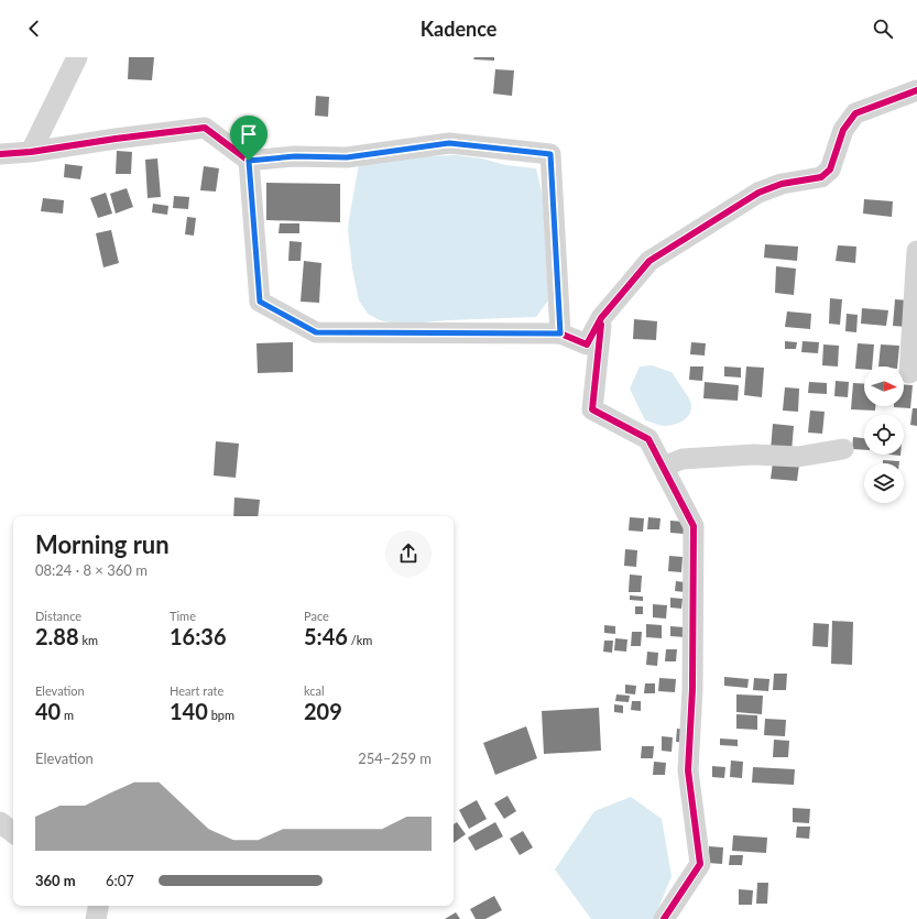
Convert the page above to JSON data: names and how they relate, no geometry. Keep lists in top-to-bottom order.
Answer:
{
  "north": "right",
  "page": {
    "header": "Kadence",
    "heading": ["Morning run", "08:24 · 8 × 360 m"],
    "stats": [
      ["Distance", "2.88 km"],
      ["Time", "16:36"],
      ["Pace", "5:46 /km"],
      ["Elevation", "40 m"],
      ["Heart rate", "140 bpm"],
      ["kcal", "209"]
    ],
    "chart": ["Elevation", "254–259 m"],
    "list": [
      {
        "name": "360 m",
        "note": "6:07"
      }
    ]
  }
}
